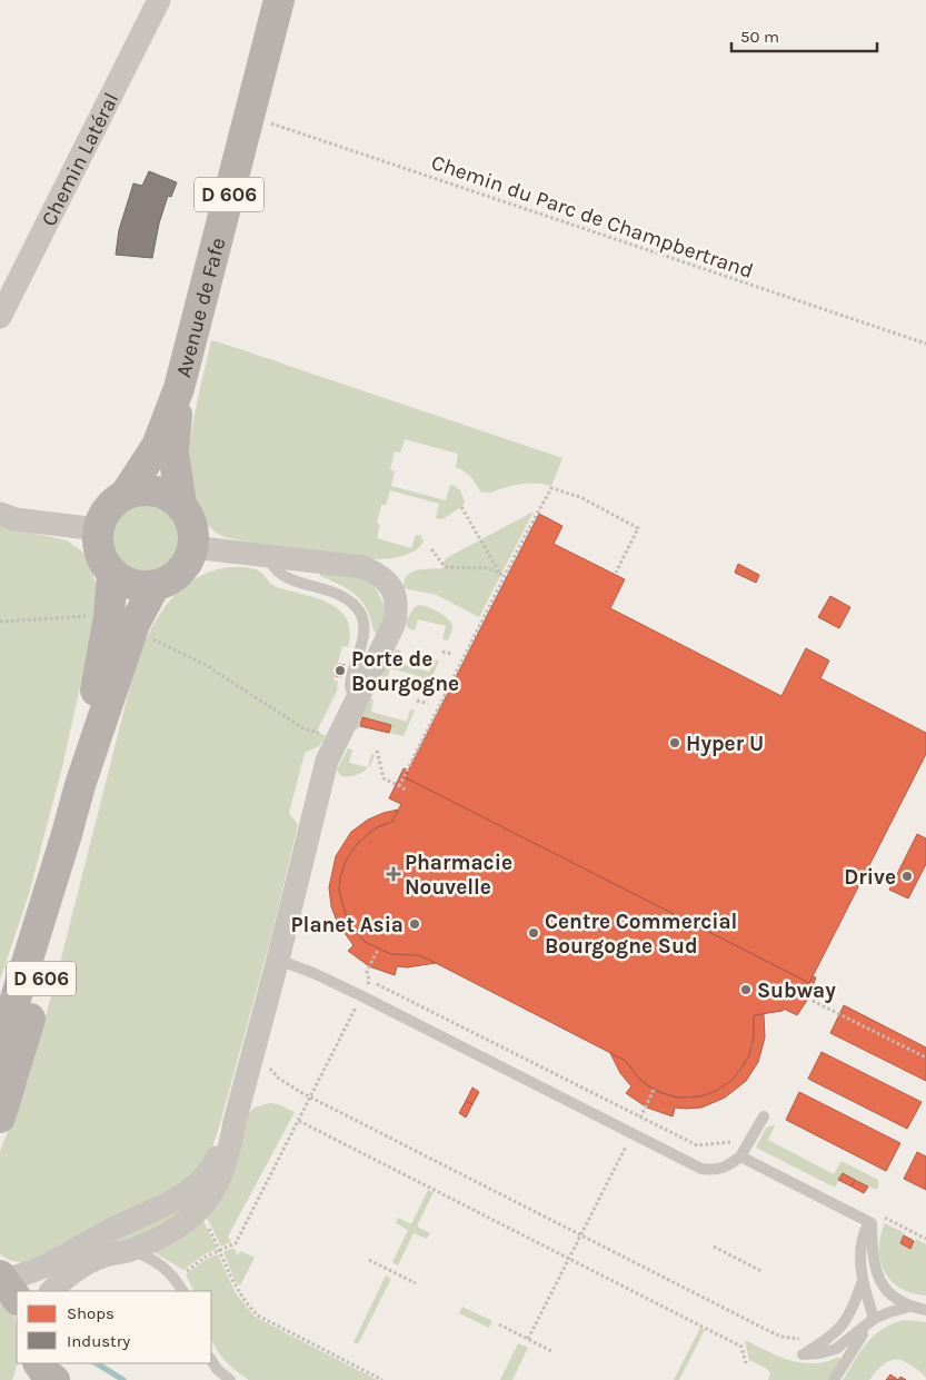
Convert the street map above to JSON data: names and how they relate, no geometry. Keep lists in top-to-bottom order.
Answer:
{
  "streets": {
    "main road": ["D 606", "Avenue de Fafe"],
    "street": ["Chemin Latéral"],
    "path": ["Chemin du Parc de Champbertrand"]
  },
  "crossings": [
    ["D 606", "Avenue de Fafe"],
    ["Chemin du Parc de Champbertrand", "Avenue de Fafe"]
  ],
  "places": {
    "other": [
      "Porte de Bourgogne",
      "Hyper U",
      "Drive",
      "Planet Asia",
      "Centre Commercial Bourgogne Sud",
      "Subway"
    ],
    "health": ["Pharmacie Nouvelle"]
  },
  "legend": ["Shops", "Industry"],
  "scale_bar": "50 m"
}
